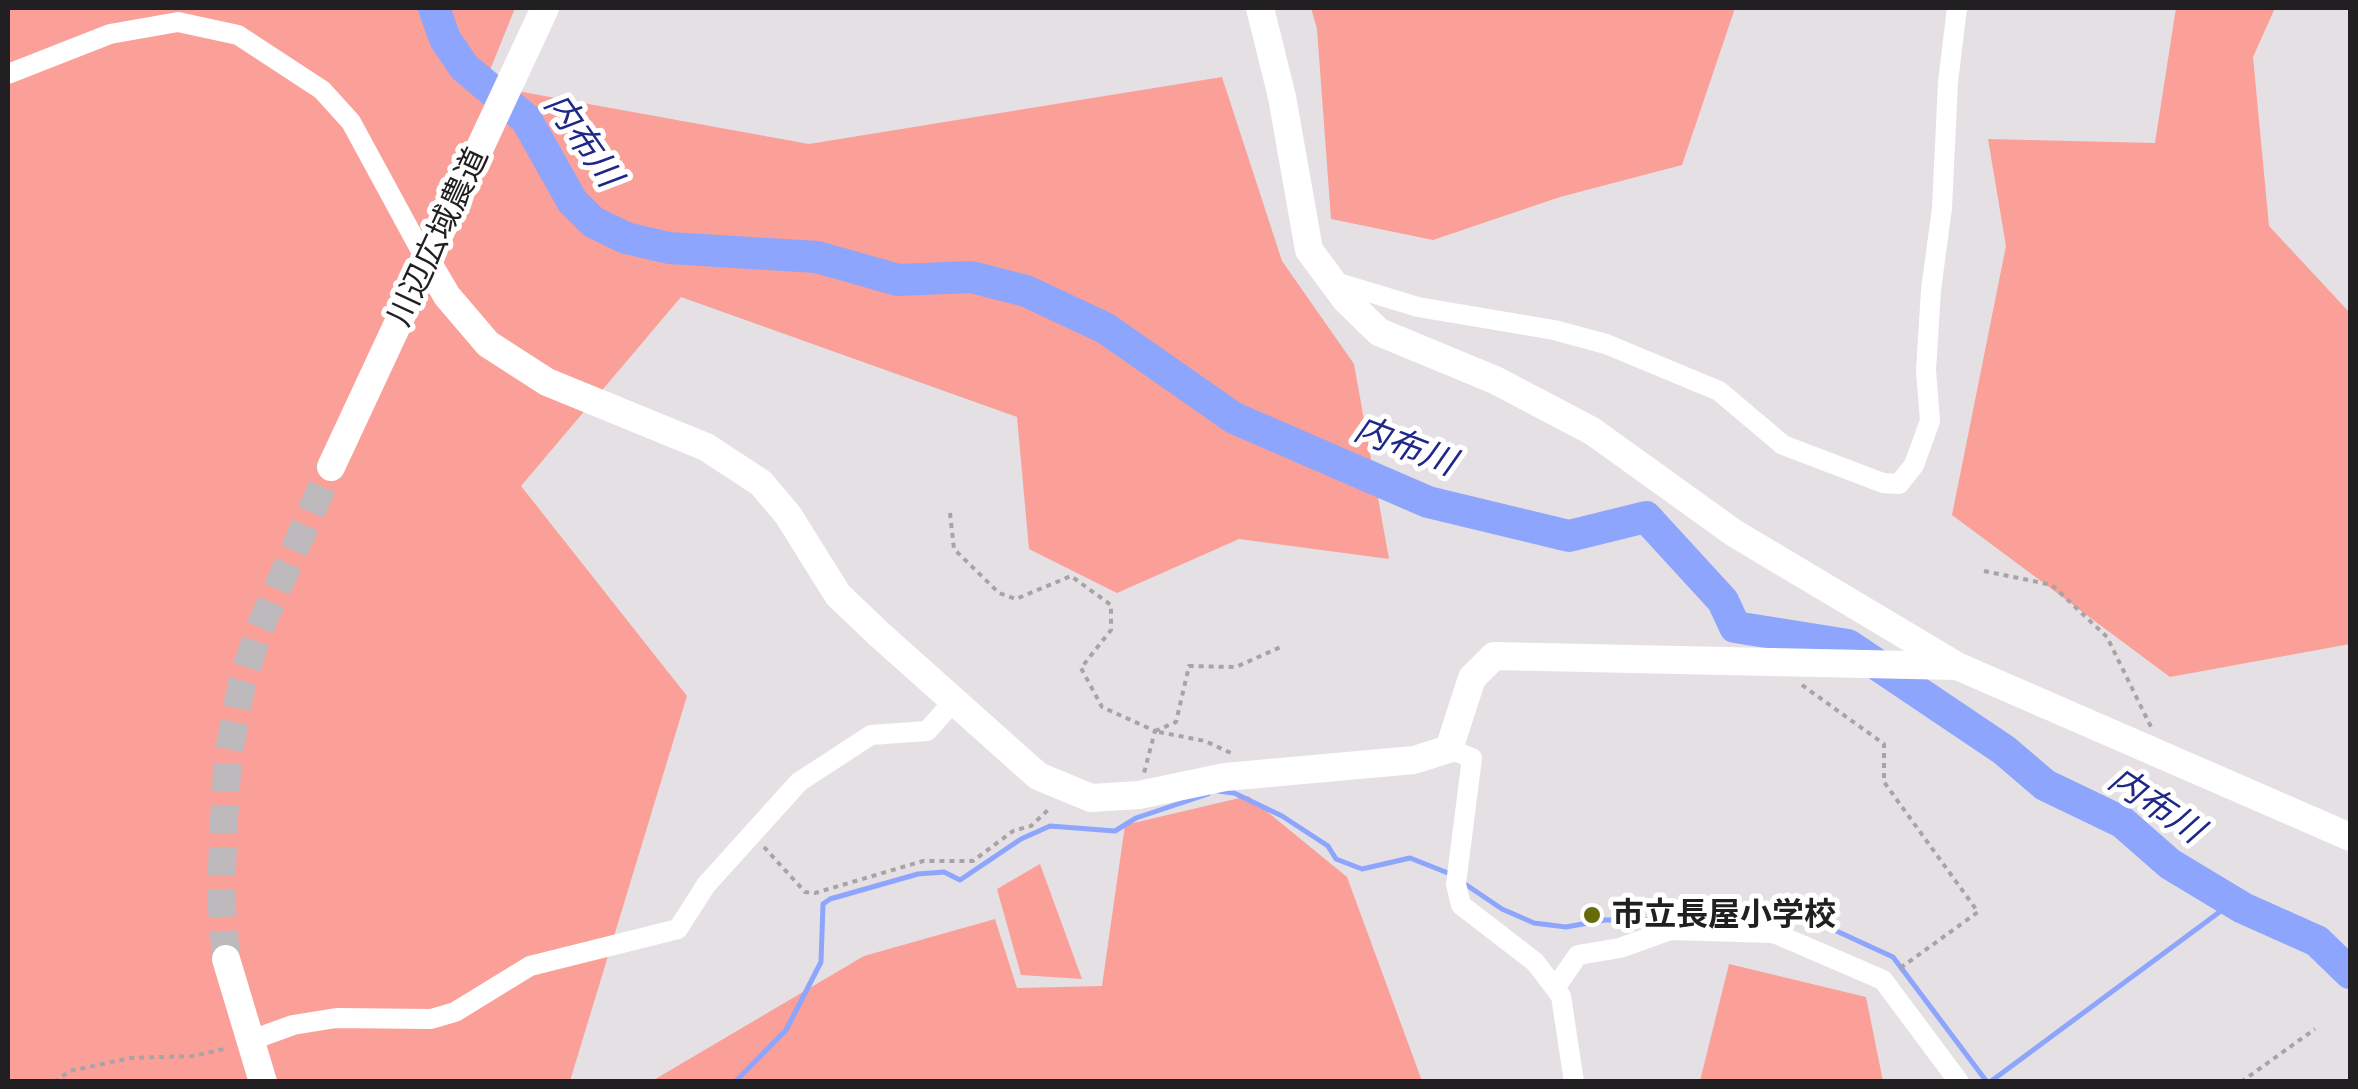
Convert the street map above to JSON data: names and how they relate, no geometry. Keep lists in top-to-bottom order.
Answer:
{
  "streets": {
    "street": ["川辺広域農道"]
  },
  "water": ["内布川"],
  "places": ["市立長屋小学校"]
}
